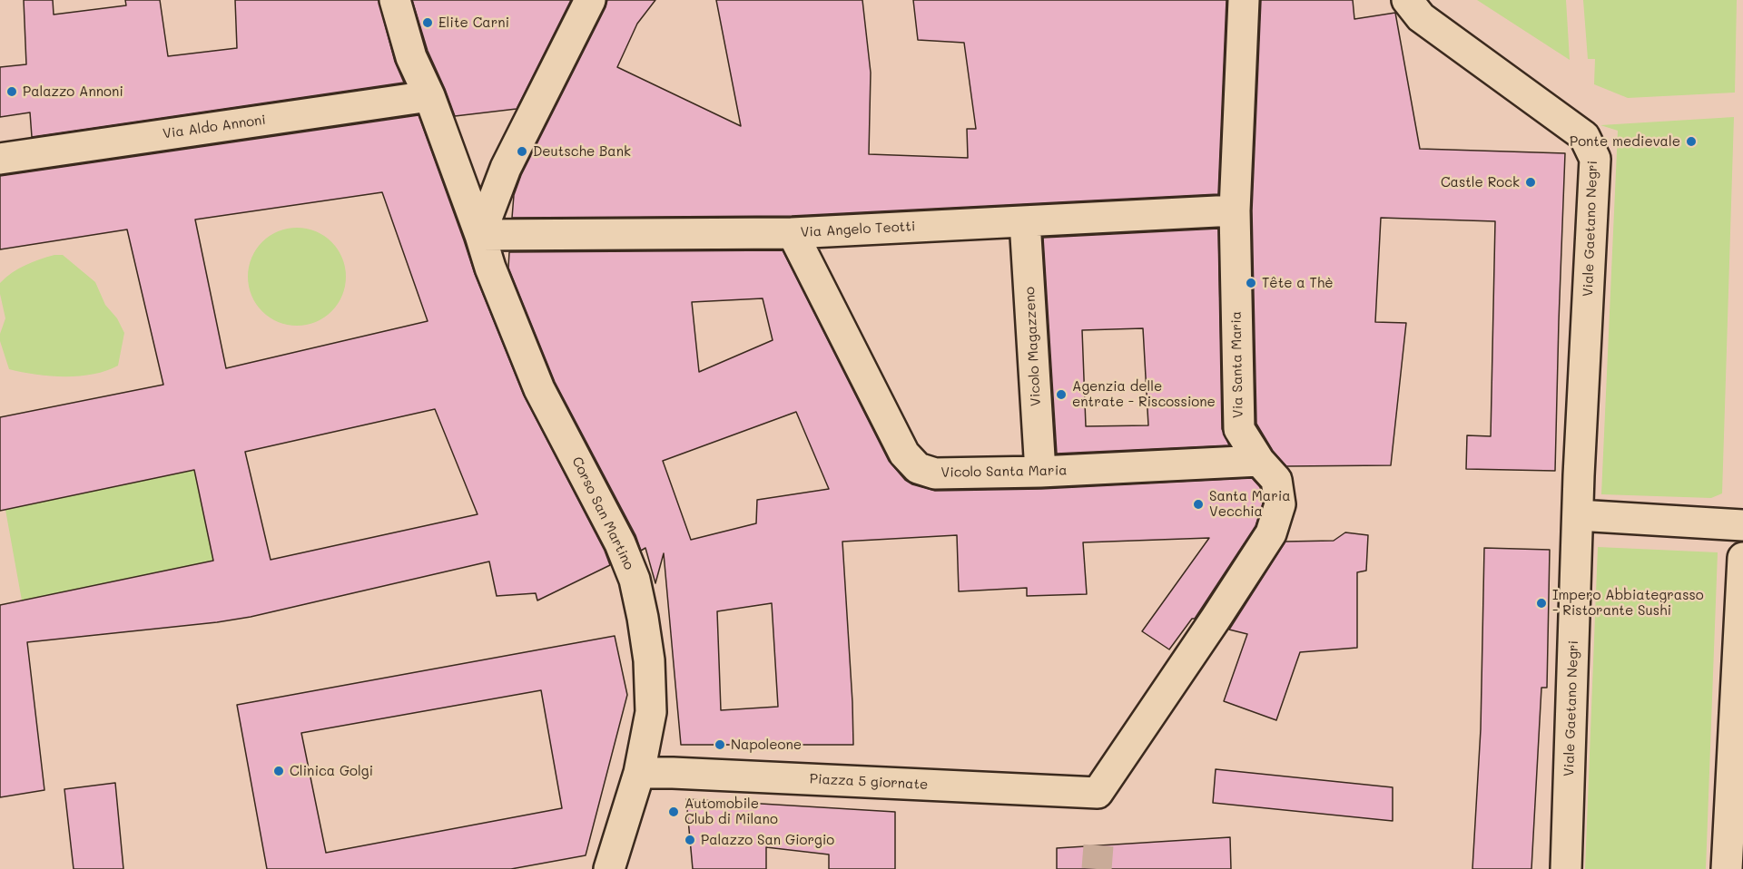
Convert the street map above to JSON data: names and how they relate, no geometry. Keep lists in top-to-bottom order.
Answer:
{
  "streets": {
    "street": [
      "Via Aldo Annoni",
      "Viale Gaetano Negri",
      "Via Angelo Teotti",
      "Vicolo Magazzeno",
      "Via Santa Maria",
      "Vicolo Santa Maria",
      "Corso San Martino",
      "Piazza 5 giornate"
    ]
  },
  "crossings": [
    ["Via Aldo Annoni", "Corso San Martino"],
    ["Via Angelo Teotti", "Vicolo Magazzeno"],
    ["Via Angelo Teotti", "Via Santa Maria"],
    ["Via Angelo Teotti", "Vicolo Santa Maria"],
    ["Via Angelo Teotti", "Corso San Martino"],
    ["Vicolo Magazzeno", "Vicolo Santa Maria"],
    ["Via Santa Maria", "Vicolo Santa Maria"],
    ["Via Santa Maria", "Piazza 5 giornate"],
    ["Corso San Martino", "Piazza 5 giornate"]
  ],
  "places": [
    "Elite Carni",
    "Palazzo Annoni",
    "Ponte medievale",
    "Deutsche Bank",
    "Castle Rock",
    "Tête a Thè",
    "Agenzia delle entrate - Riscossione",
    "Santa Maria Vecchia",
    "Impero Abbiategrasso - Ristorante Sushi",
    "Napoleone",
    "Clinica Golgi",
    "Automobile Club di Milano",
    "Palazzo San Giorgio"
  ]
}
